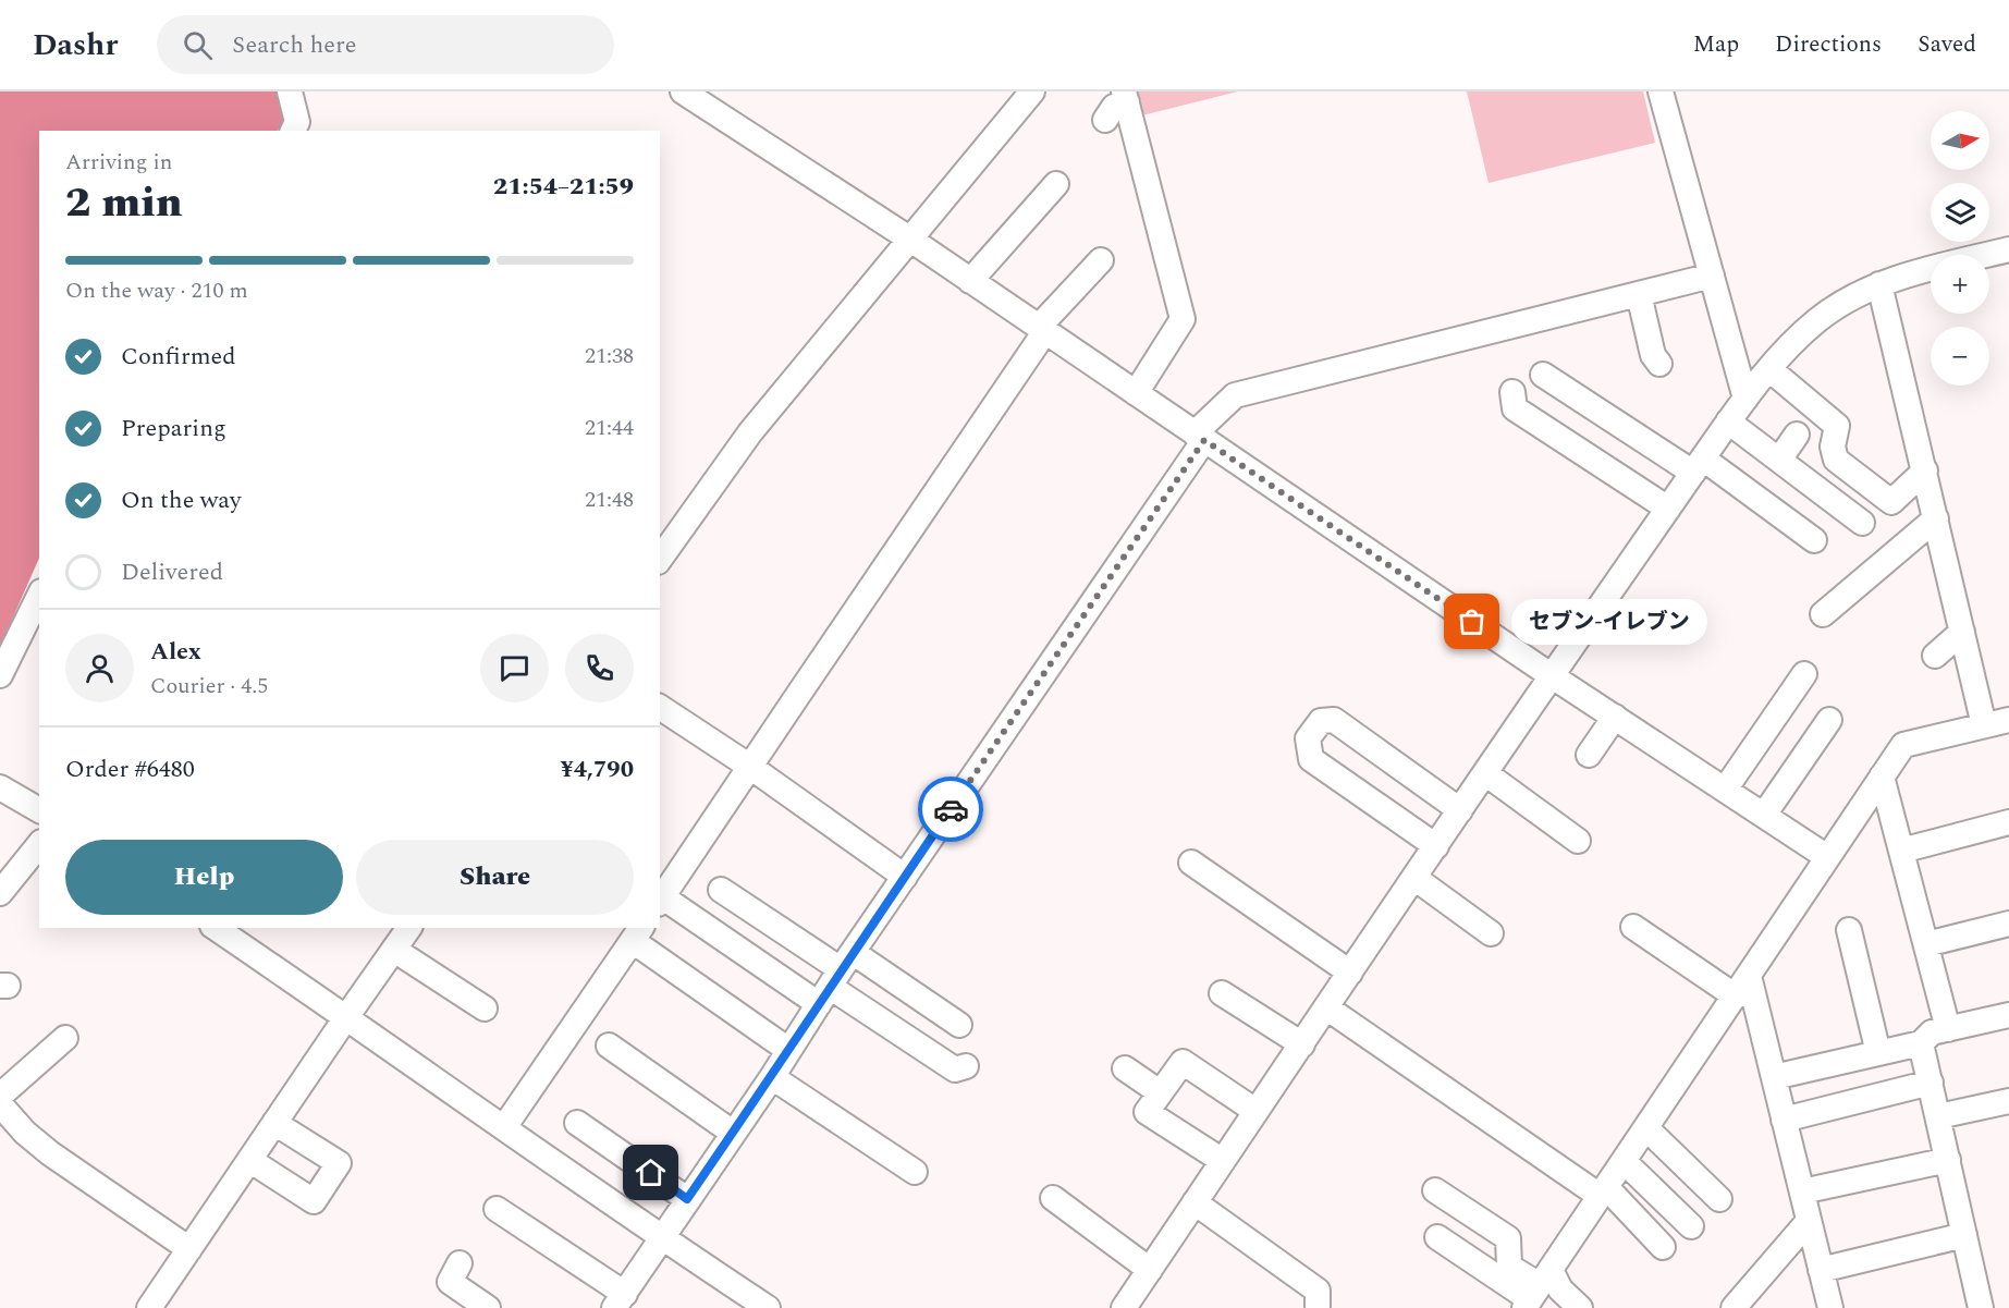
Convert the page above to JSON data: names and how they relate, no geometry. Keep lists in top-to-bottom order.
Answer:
{
  "places": ["セブン-イレブン"],
  "north": "right",
  "page": {
    "header": "Dashr",
    "search": "Search here",
    "nav": ["Map", "Directions", "Saved"],
    "map_buttons": ["+", "−"],
    "heading": ["2 min", "Arriving in", "21:54–21:59"],
    "panel": [
      "Alex",
      "Courier · 4.5",
      "Order #6480",
      "¥4,790"
    ],
    "bar": "On the way · 210 m",
    "list": [
      ["Confirmed", "21:38"],
      ["Preparing", "21:44"],
      ["On the way", "21:48"],
      "Delivered"
    ],
    "bubble": "セブン-イレブン",
    "buttons": ["Help", "Share"]
  }
}
